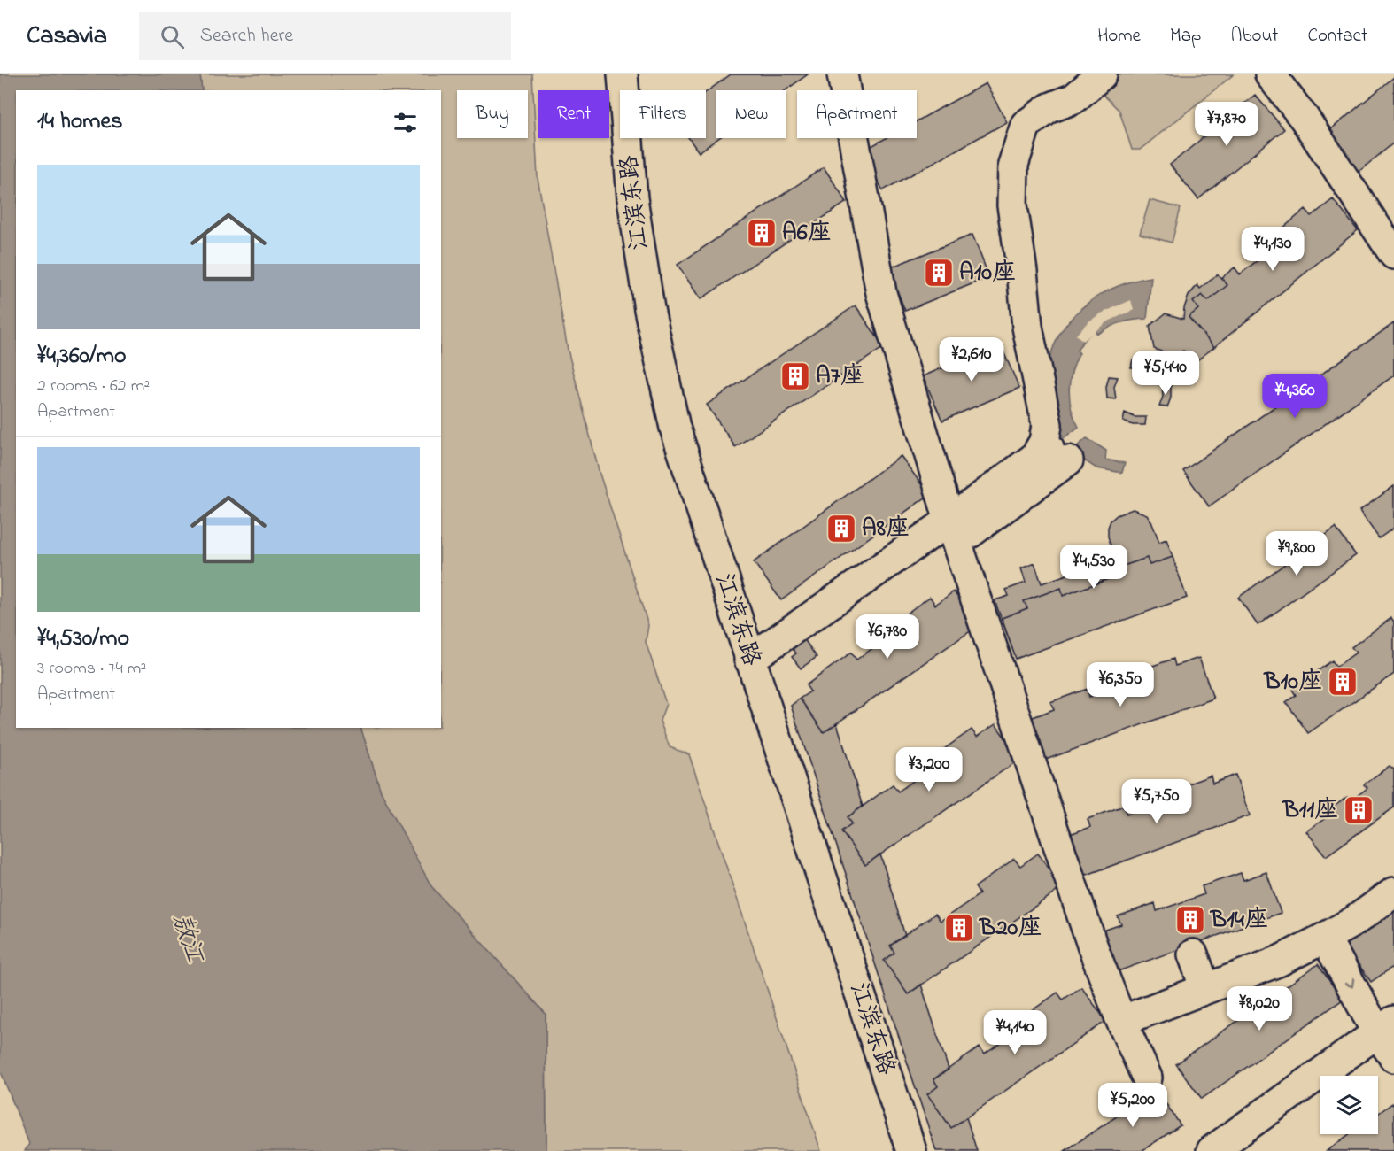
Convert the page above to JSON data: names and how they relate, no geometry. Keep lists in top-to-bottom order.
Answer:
{
  "streets": {
    "street": ["江滨东路"]
  },
  "water": ["敖江"],
  "places": {
    "building": [
      "A6座",
      "A10座",
      "A7座",
      "A8座",
      "B10座",
      "B11座",
      "B14座",
      "B20座"
    ]
  },
  "page": {
    "header": "Casavia",
    "search": "Search here",
    "nav": [
      "Home",
      "Map",
      "About",
      "Contact"
    ],
    "chip": [
      "Buy",
      "Rent",
      "Filters",
      "New",
      "Apartment"
    ],
    "heading": "14 homes",
    "price": [
      "¥7,870",
      "¥4,130",
      "¥2,610",
      "¥5,440",
      "¥4,360",
      "¥9,800",
      "¥4,530",
      "¥6,780",
      "¥6,350",
      "¥3,200",
      "¥5,750",
      "¥8,020",
      "¥4,140",
      "¥5,200"
    ],
    "list": [
      {
        "name": "¥4,360/mo",
        "note": "2 rooms · 62 m² · Apartment"
      },
      {
        "name": "¥4,530/mo",
        "note": "3 rooms · 74 m² · Apartment"
      }
    ]
  }
}
